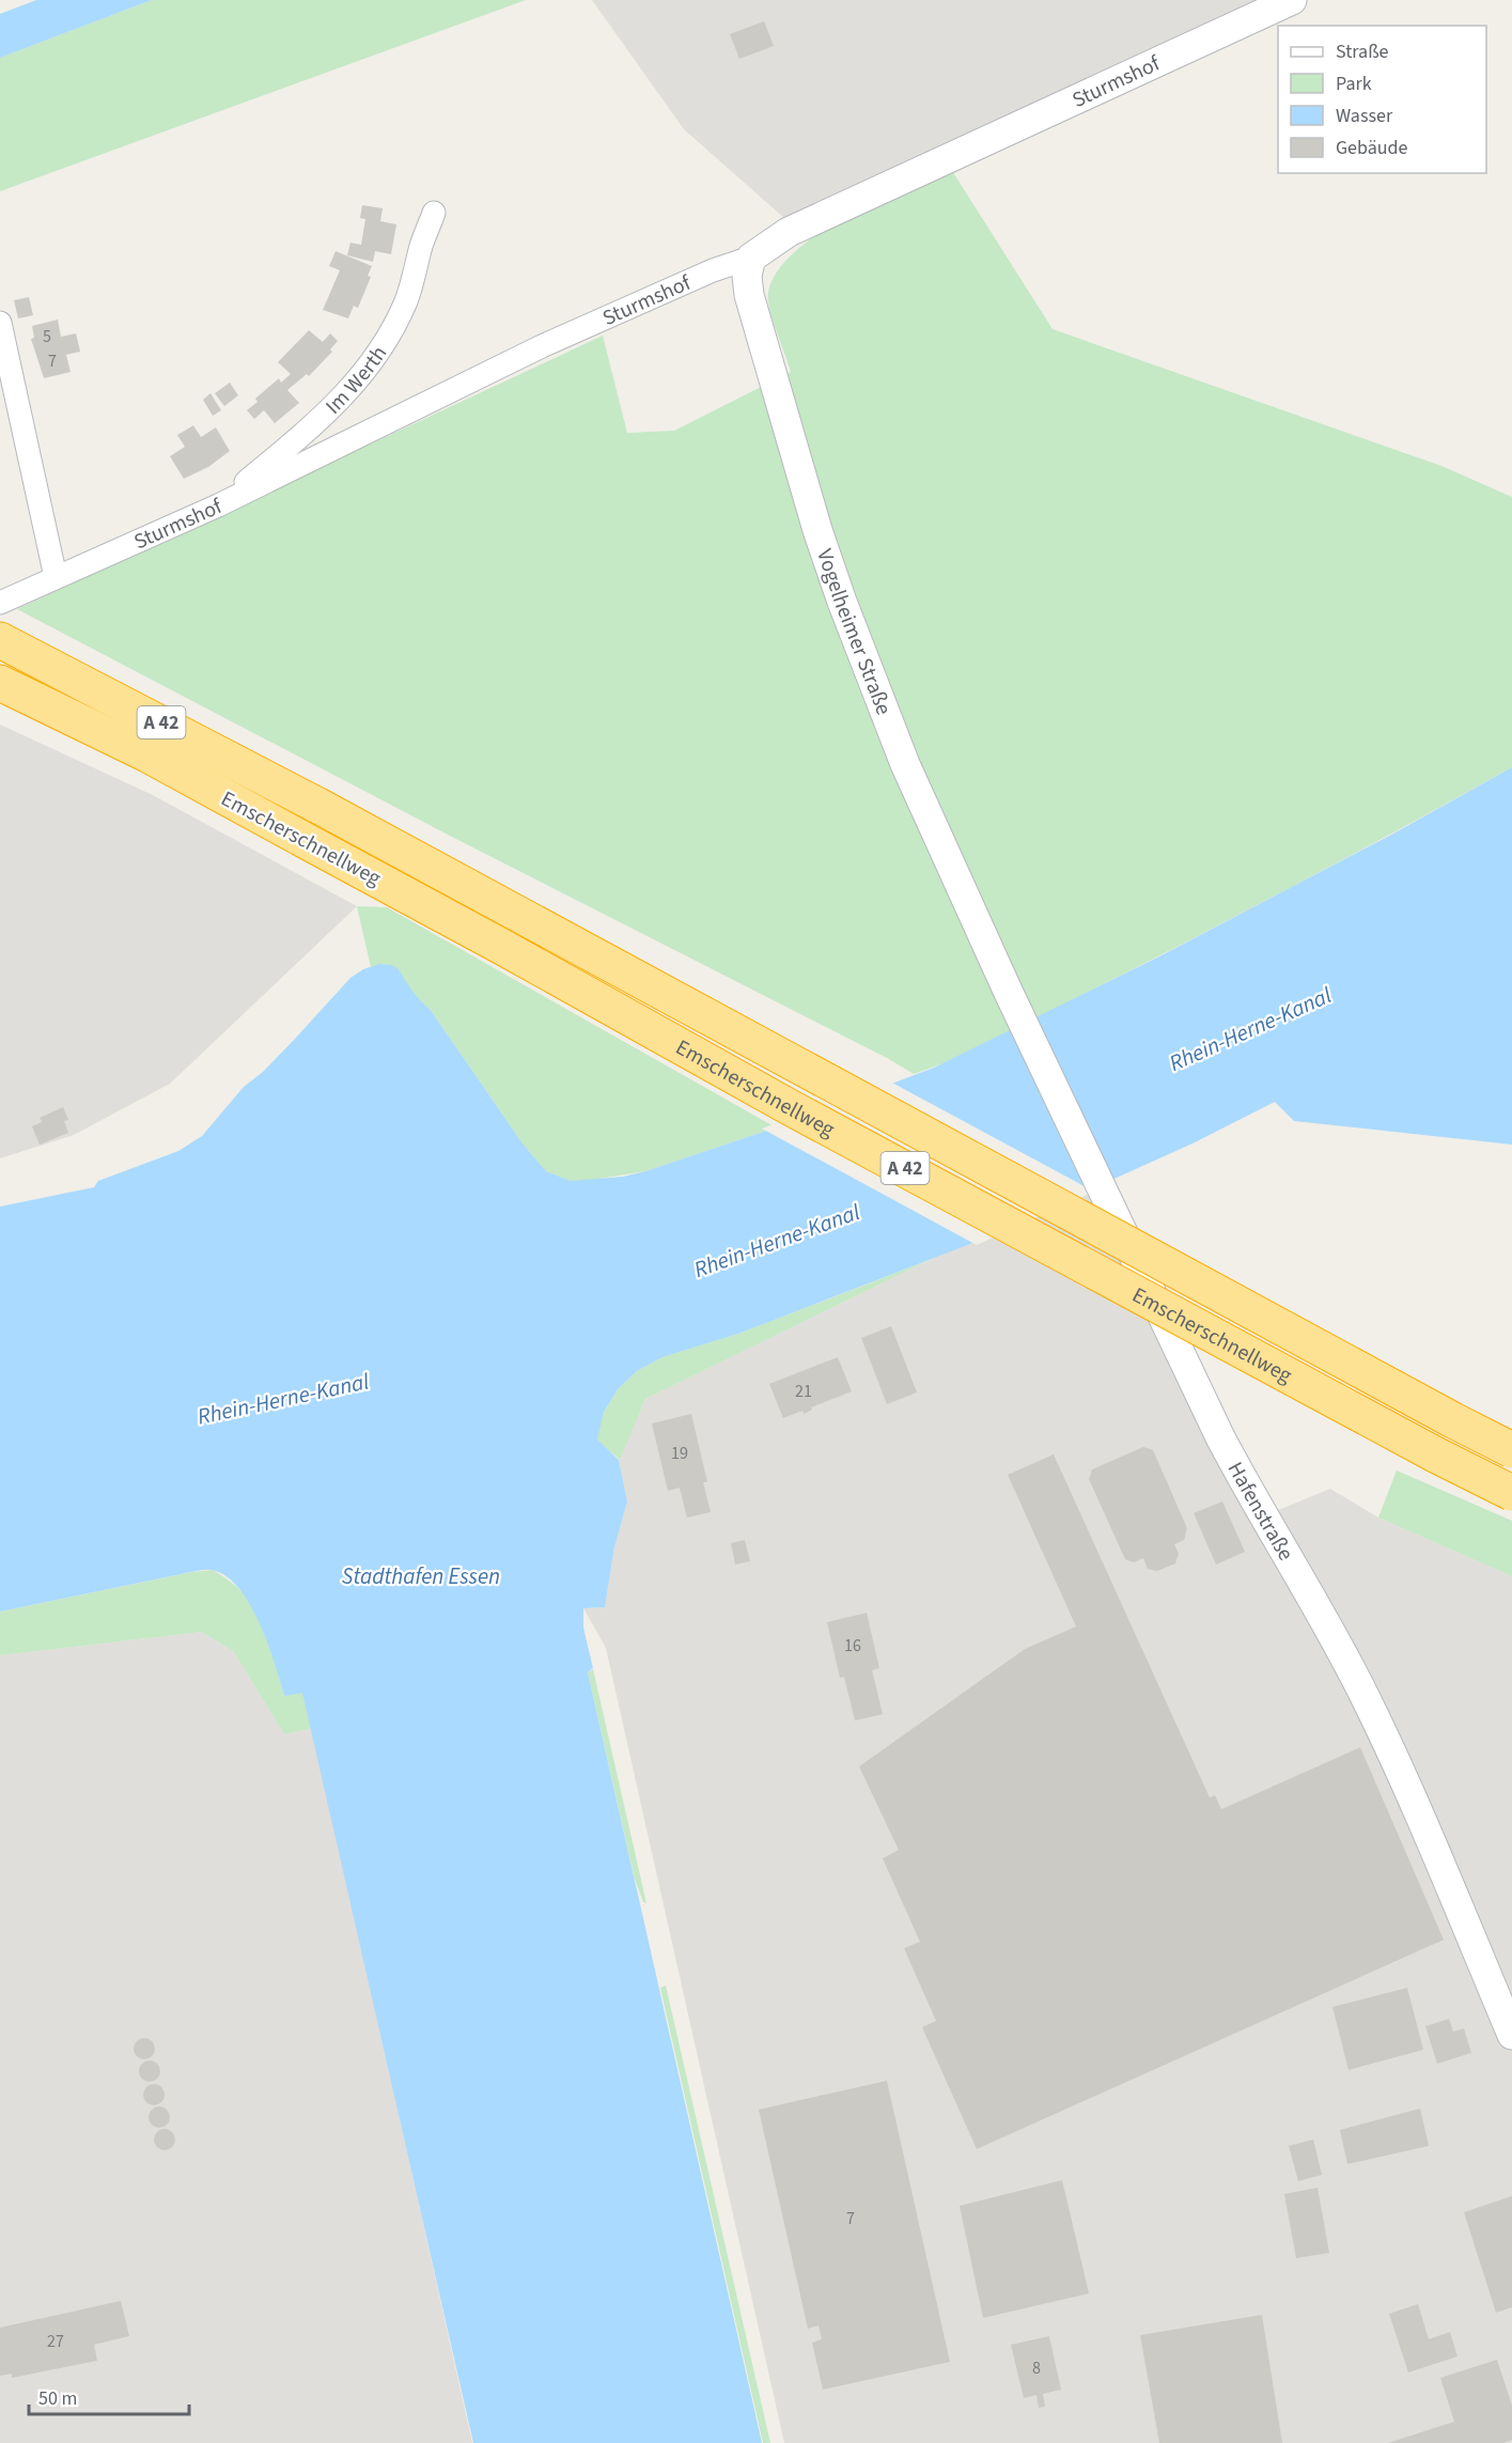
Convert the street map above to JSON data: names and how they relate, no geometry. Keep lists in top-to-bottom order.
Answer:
{
  "streets": {
    "highway": ["A 42", "Emscherschnellweg"],
    "street": [
      "Sturmshof",
      "Im Werth",
      "Vogelheimer Straße",
      "Hafenstraße"
    ]
  },
  "crossings": [
    ["Sturmshof", "Im Werth"],
    ["Sturmshof", "Vogelheimer Straße"],
    ["Vogelheimer Straße", "Hafenstraße"]
  ],
  "water": ["Rhein-Herne-Kanal", "Stadthafen Essen"],
  "house_numbers": [
    "5",
    "7",
    "21",
    "19",
    "16",
    "7",
    "27",
    "8"
  ],
  "legend": [
    "Straße",
    "Park",
    "Wasser",
    "Gebäude"
  ],
  "scale_bar": "50 m"
}
